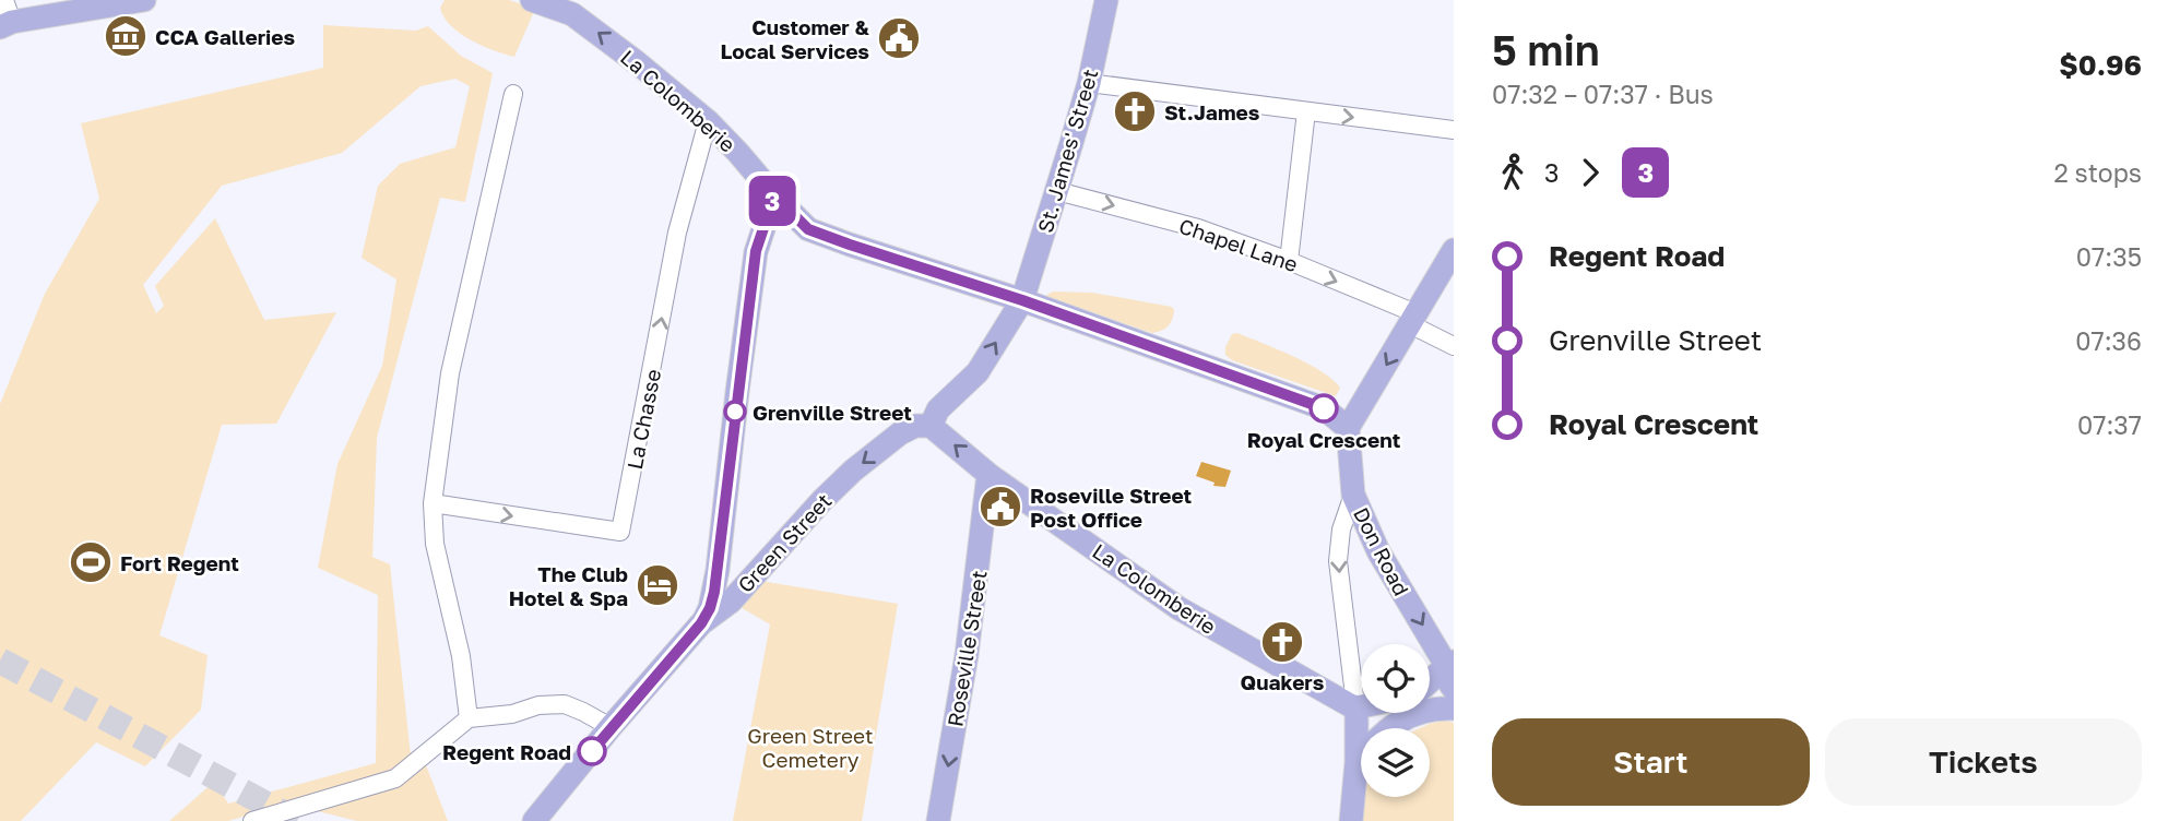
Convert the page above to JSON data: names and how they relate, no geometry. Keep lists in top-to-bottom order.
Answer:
{
  "streets": {
    "main road": [
      "La Colomberie",
      "St. James' Street",
      "Green Street",
      "Don Road",
      "Roseville Street"
    ],
    "street": ["Chapel Lane", "La Chasse"]
  },
  "crossings": [
    ["La Colomberie", "St. James' Street"],
    ["La Colomberie", "La Chasse"],
    ["La Colomberie", "Green Street"],
    ["La Colomberie", "Roseville Street"],
    ["St. James' Street", "Chapel Lane"],
    ["St. James' Street", "Green Street"]
  ],
  "one_way": ["Green Street", "Don Road", "Roseville Street"],
  "parks": ["Green Street Cemetery"],
  "places": {
    "museum": ["CCA Galleries"],
    "public building": ["Customer & Local Services", "Roseville Street Post Office"],
    "church": ["St.James", "Quakers"],
    "other": ["Royal Crescent", "Grenville Street", "Regent Road"],
    "sports": ["Fort Regent"],
    "hotel": ["The Club Hotel & Spa"]
  },
  "lines": ["bus line 3"],
  "page": {
    "on_map": "3",
    "heading": ["5 min", "07:32 – 07:37 · Bus", "$0.96"],
    "legs": ["3", "3", "2 stops"],
    "list": [
      {
        "name": "Regent Road",
        "value": "07:35"
      },
      {
        "name": "Grenville Street",
        "value": "07:36"
      },
      {
        "name": "Royal Crescent",
        "value": "07:37"
      }
    ],
    "buttons": ["Start", "Tickets"]
  }
}
